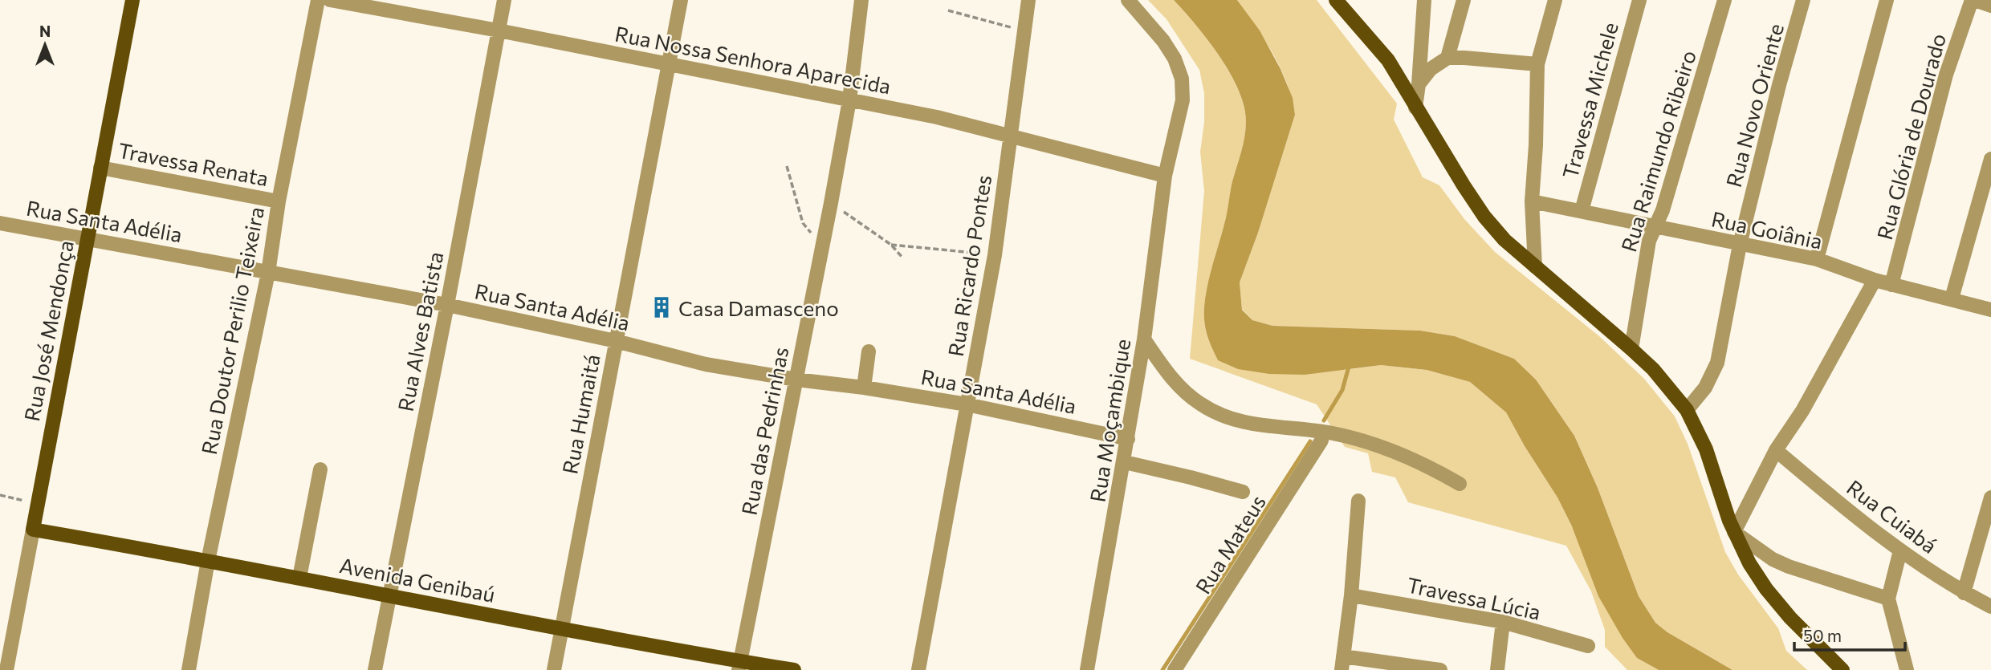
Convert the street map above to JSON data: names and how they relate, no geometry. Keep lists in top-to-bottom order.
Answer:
{
  "streets": {
    "main road": ["Rua José Mendonça", "Avenida Genibaú"],
    "street": [
      "Rua Nossa Senhora Aparecida",
      "Travessa Michele",
      "Rua Novo Oriente",
      "Rua Glória de Dourado",
      "Rua Raimundo Ribeiro",
      "Travessa Renata",
      "Rua Santa Adélia",
      "Rua Goiânia",
      "Rua Ricardo Pontes",
      "Rua Doutor Perilio Teixeira",
      "Rua Alves Batista",
      "Rua Humaitá",
      "Rua Moçambique",
      "Rua das Pedrinhas",
      "Rua Cuiabá",
      "Rua Mateus",
      "Travessa Lúcia"
    ]
  },
  "crossings": [
    ["Rua Nossa Senhora Aparecida", "Rua Ricardo Pontes"],
    ["Rua Nossa Senhora Aparecida", "Rua Alves Batista"],
    ["Rua Nossa Senhora Aparecida", "Rua Humaitá"],
    ["Rua Nossa Senhora Aparecida", "Rua Moçambique"],
    ["Rua Nossa Senhora Aparecida", "Rua das Pedrinhas"],
    ["Travessa Michele", "Rua Goiânia"],
    ["Rua Novo Oriente", "Rua Goiânia"],
    ["Rua Glória de Dourado", "Rua Goiânia"],
    ["Rua Raimundo Ribeiro", "Rua Goiânia"],
    ["Travessa Renata", "Rua José Mendonça"],
    ["Travessa Renata", "Rua Doutor Perilio Teixeira"],
    ["Rua Santa Adélia", "Rua Ricardo Pontes"],
    ["Rua Santa Adélia", "Rua José Mendonça"],
    ["Rua Santa Adélia", "Rua Doutor Perilio Teixeira"],
    ["Rua Santa Adélia", "Rua Alves Batista"],
    ["Rua Santa Adélia", "Rua Humaitá"],
    ["Rua Santa Adélia", "Rua Moçambique"],
    ["Rua Santa Adélia", "Rua das Pedrinhas"],
    ["Rua José Mendonça", "Avenida Genibaú"],
    ["Rua Doutor Perilio Teixeira", "Avenida Genibaú"],
    ["Rua Alves Batista", "Avenida Genibaú"],
    ["Rua Humaitá", "Avenida Genibaú"],
    ["Rua das Pedrinhas", "Avenida Genibaú"]
  ],
  "places": {
    "building": ["Casa Damasceno"]
  },
  "scale_bar": "50 m",
  "north": "top"
}
